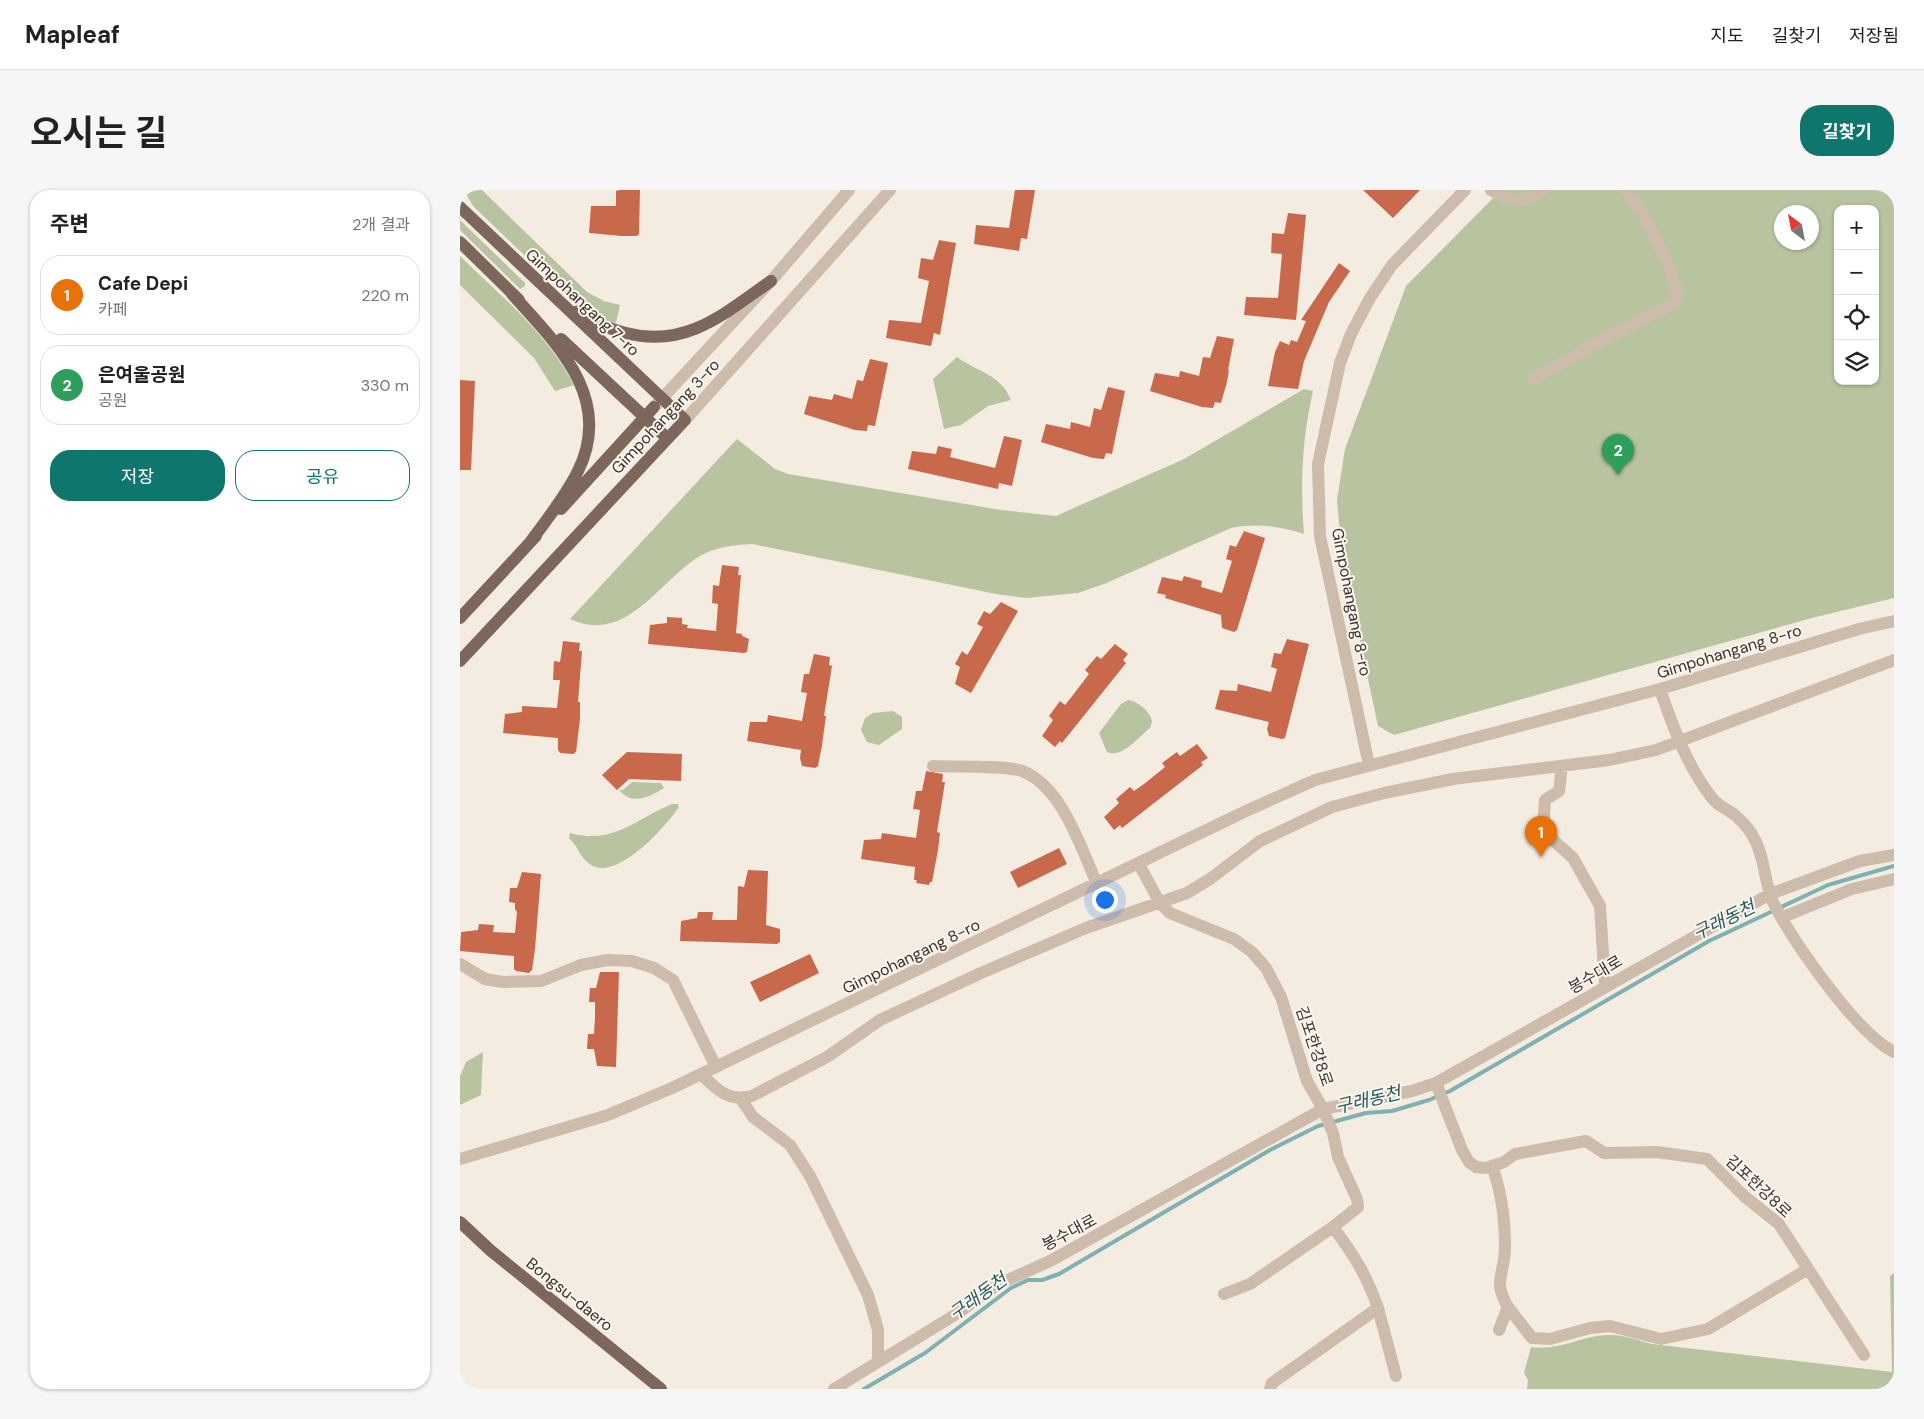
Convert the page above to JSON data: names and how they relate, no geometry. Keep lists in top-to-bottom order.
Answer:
{
  "streets": {
    "main road": ["Gimpohangang 7-ro", "Gimpohangang 3-ro", "Bongsu-daero"],
    "street": ["Gimpohangang 8-ro", "봉수대로", "김포한강8로"]
  },
  "crossings": [
    ["Gimpohangang 7-ro", "Gimpohangang 3-ro"],
    ["봉수대로", "김포한강8로"]
  ],
  "water": ["구래동천"],
  "north": "top left",
  "page": {
    "header": "Mapleaf",
    "nav": ["지도", "길찾기", "저장됨"],
    "title": "오시는 길",
    "buttons": [
      "길찾기",
      ["저장", "공유"]
    ],
    "heading": ["주변", "2개 결과"],
    "map_buttons": ["+", "−"],
    "list": [
      {
        "mark": "1",
        "name": "Cafe Depi",
        "note": "카페",
        "value": "220 m"
      },
      {
        "mark": "2",
        "name": "은여울공원",
        "note": "공원",
        "value": "330 m"
      }
    ],
    "pins": ["2", "1"]
  }
}
